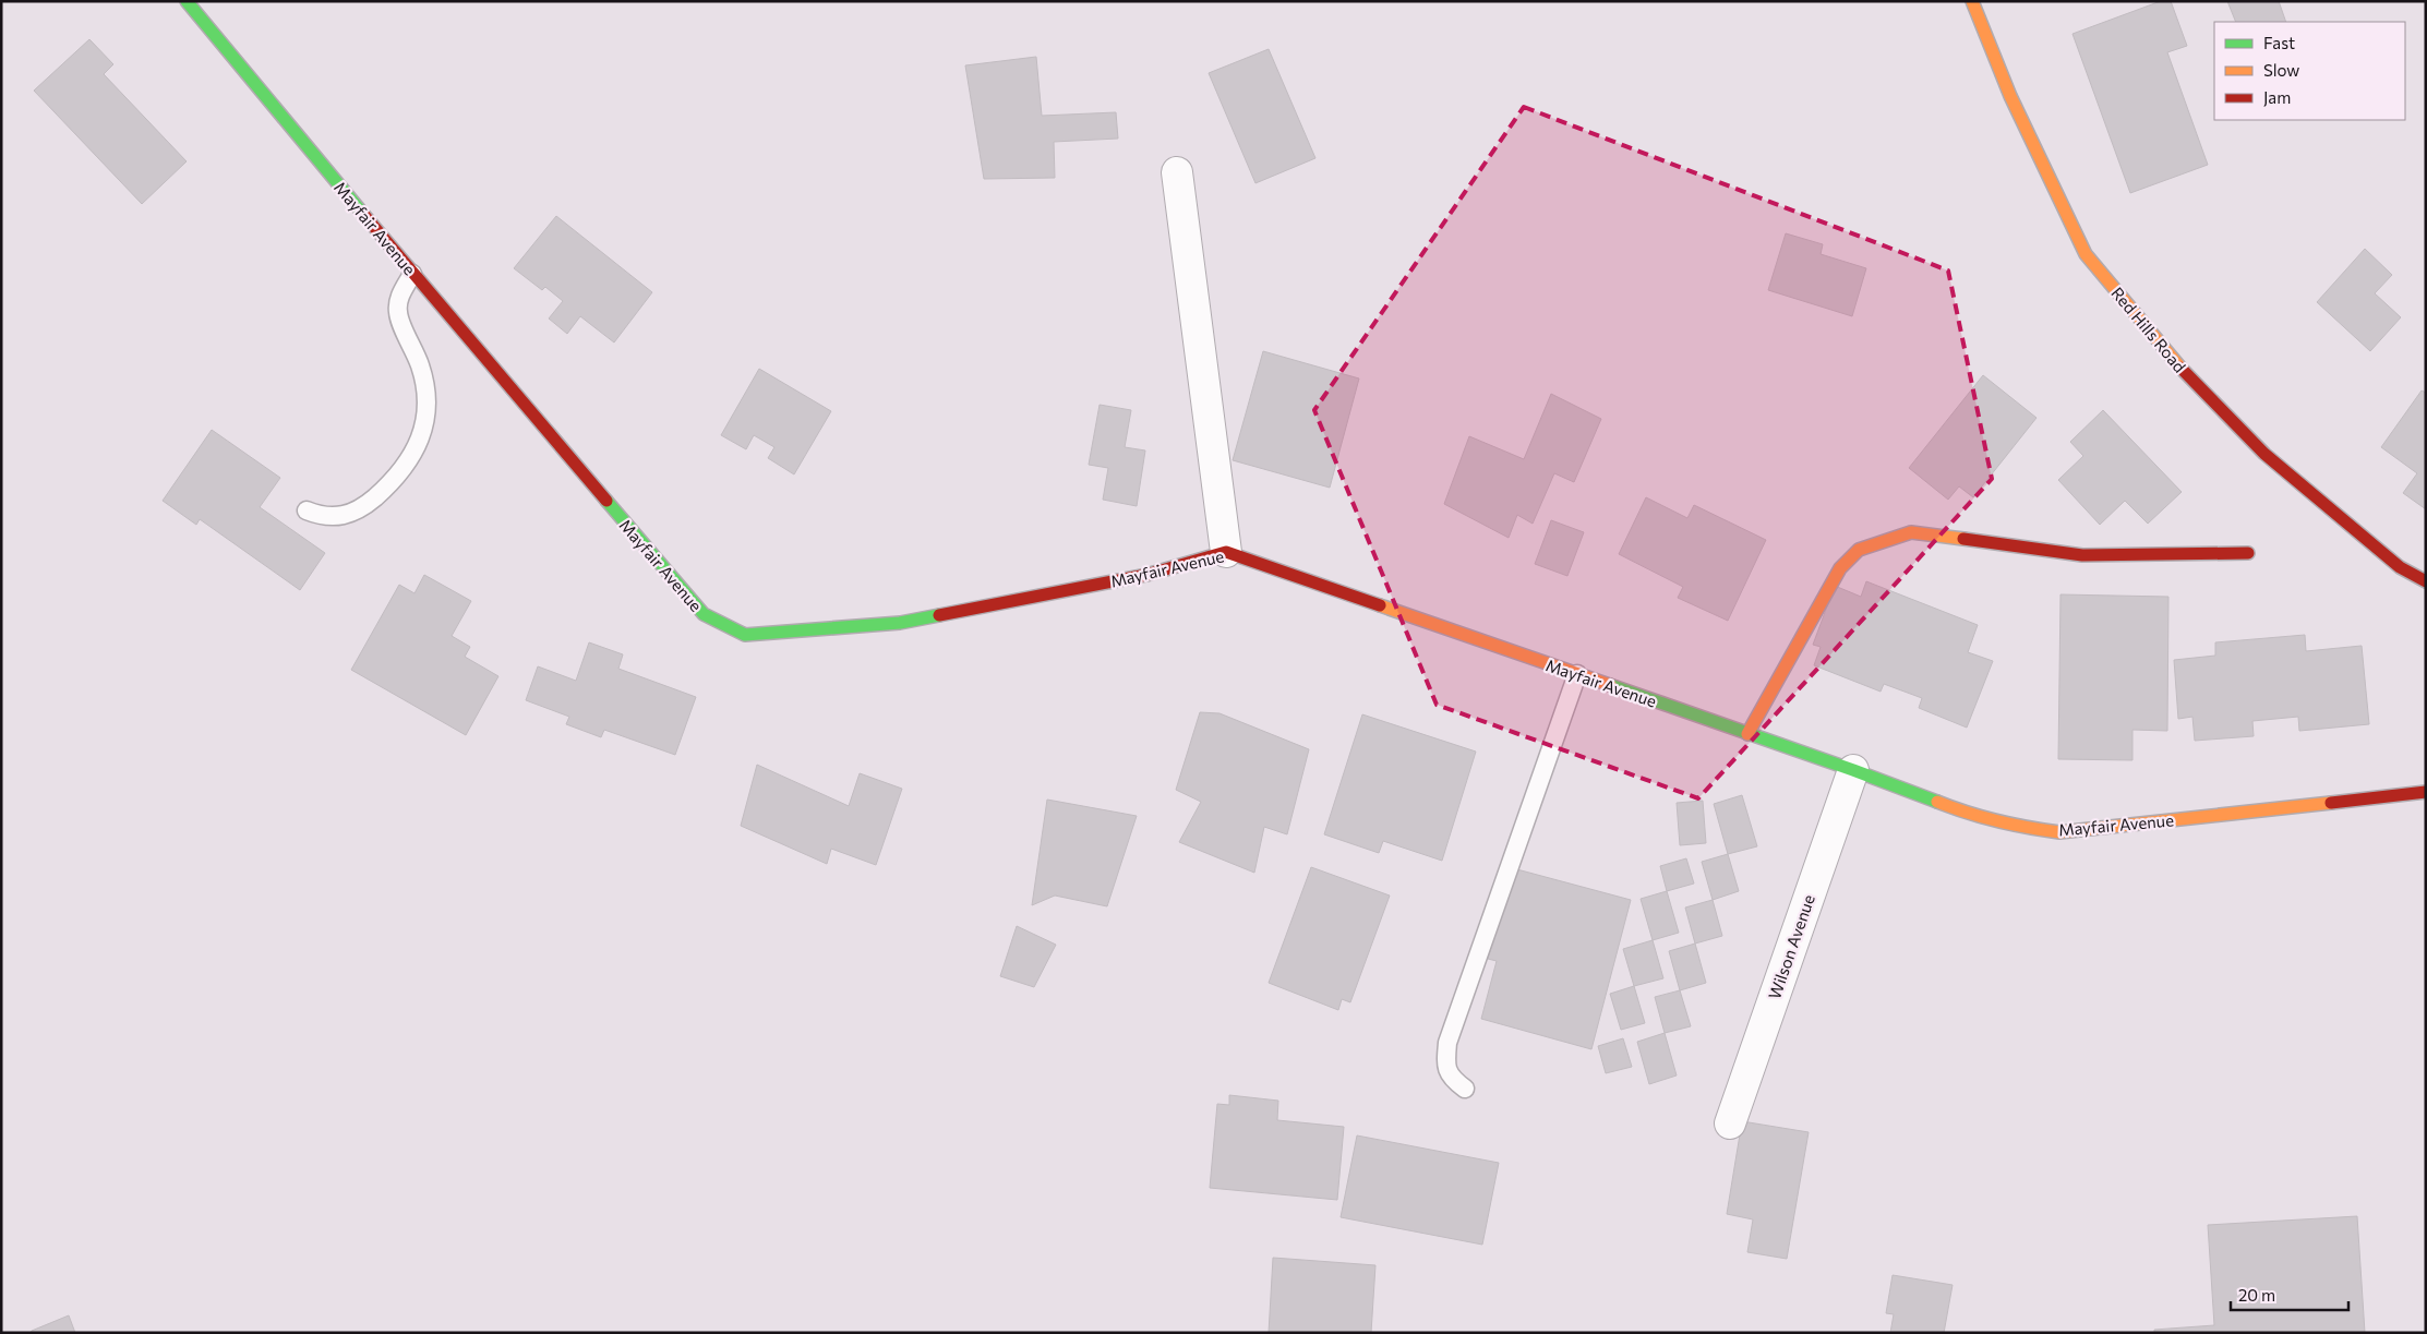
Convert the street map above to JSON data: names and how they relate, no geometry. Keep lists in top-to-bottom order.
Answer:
{
  "streets": {
    "street": ["Mayfair Avenue", "Red Hills Road", "Wilson Avenue"]
  },
  "crossings": [
    ["Mayfair Avenue", "Wilson Avenue"]
  ],
  "legend": ["Fast", "Slow", "Jam"],
  "scale_bar": "20 m"
}
